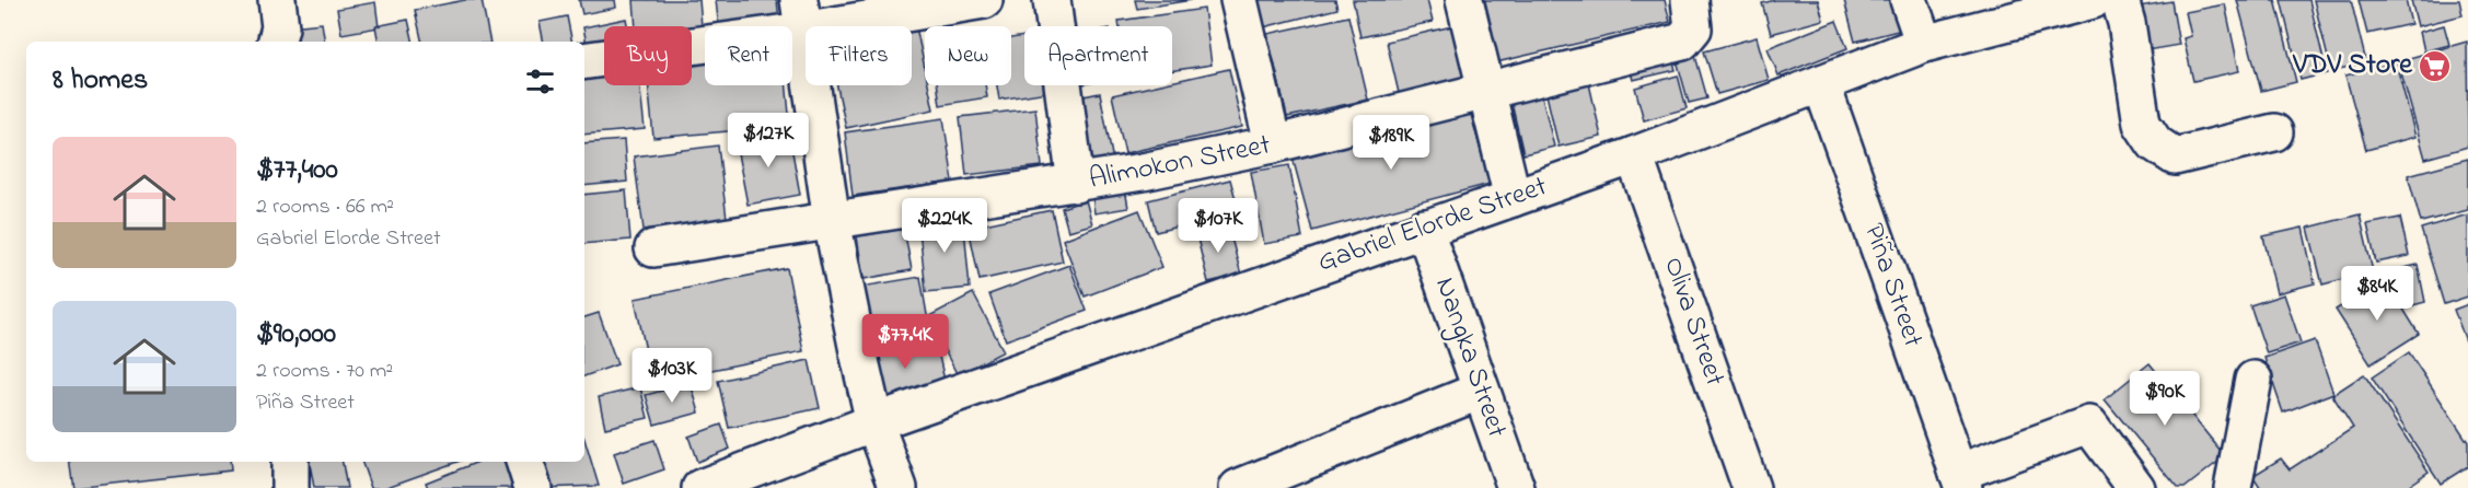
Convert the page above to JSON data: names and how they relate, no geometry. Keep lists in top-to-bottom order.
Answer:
{
  "streets": {
    "street": [
      "Alimokon Street",
      "Gabriel Elorde Street",
      "Piña Street",
      "Oliva Street",
      "Nangka Street"
    ]
  },
  "crossings": [
    ["Gabriel Elorde Street", "Piña Street"],
    ["Gabriel Elorde Street", "Oliva Street"],
    ["Gabriel Elorde Street", "Nangka Street"]
  ],
  "places": {
    "supermarket": ["VDV Store"]
  },
  "page": {
    "chip": [
      "Buy",
      "Rent",
      "Filters",
      "New",
      "Apartment"
    ],
    "heading": "8 homes",
    "price": [
      "$127K",
      "$189K",
      "$224K",
      "$107K",
      "$84K",
      "$77.4K",
      "$103K",
      "$90K"
    ],
    "list": [
      {
        "name": "$77,400",
        "note": "2 rooms · 66 m² · Gabriel Elorde Street"
      },
      {
        "name": "$90,000",
        "note": "2 rooms · 70 m² · Piña Street"
      }
    ]
  }
}
